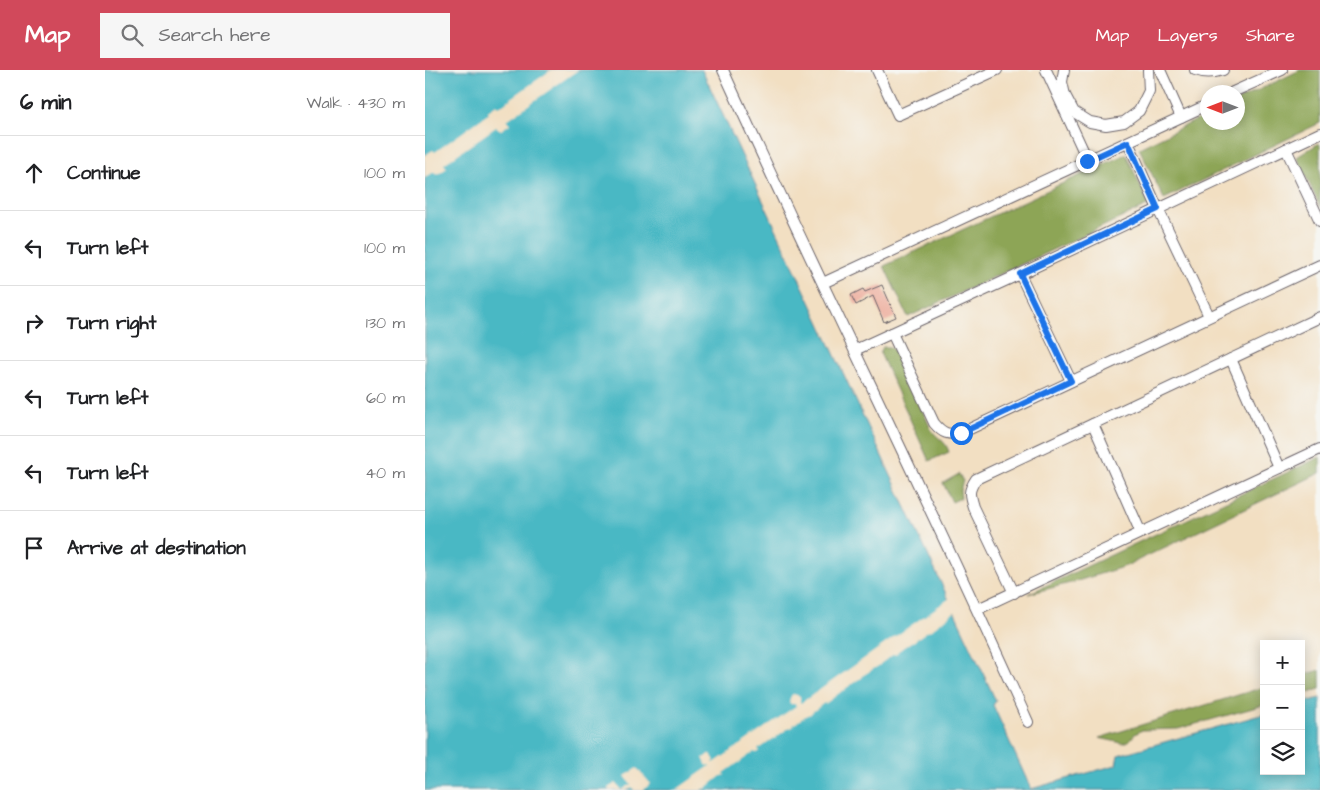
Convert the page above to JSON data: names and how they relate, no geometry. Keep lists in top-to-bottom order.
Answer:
{
  "north": "left",
  "page": {
    "header": "Map",
    "search": "Search here",
    "nav": ["Map", "Layers", "Share"],
    "heading": ["6 min", "Walk · 430 m"],
    "list": [
      ["Continue", "100 m"],
      ["Turn left", "100 m"],
      ["Turn right", "130 m"],
      ["Turn left", "60 m"],
      ["Turn left", "40 m"],
      "Arrive at destination"
    ],
    "map_buttons": ["+", "−"]
  }
}
